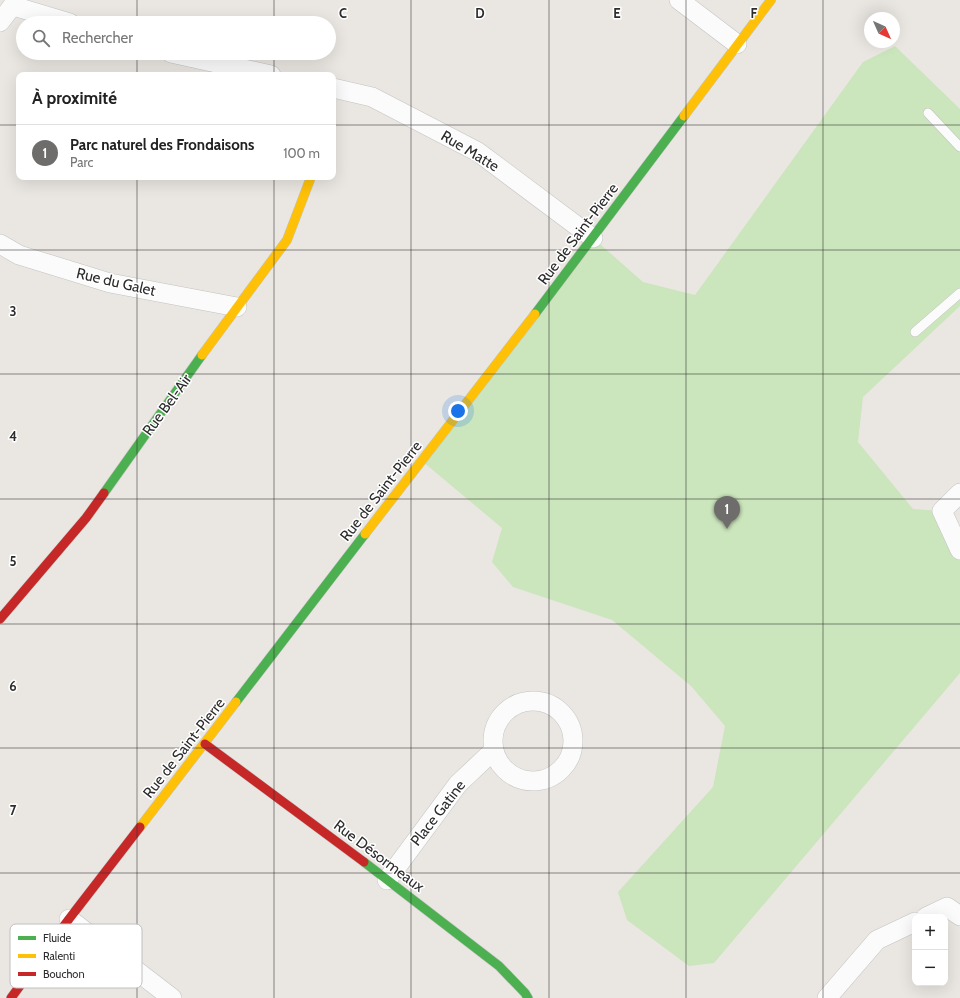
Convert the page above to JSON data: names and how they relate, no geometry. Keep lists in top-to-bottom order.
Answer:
{
  "streets": {
    "street": [
      "Rue Matte",
      "Rue de Saint-Pierre",
      "Rue du Galet",
      "Rue Bel-Air",
      "Place Gatine",
      "Rue Désormeaux"
    ]
  },
  "crossings": [
    ["Rue Matte", "Rue de Saint-Pierre"],
    ["Rue de Saint-Pierre", "Rue Désormeaux"],
    ["Rue du Galet", "Rue Bel-Air"],
    ["Place Gatine", "Rue Désormeaux"]
  ],
  "legend": ["Fluide", "Ralenti", "Bouchon"],
  "north": "bottom right",
  "page": {
    "search": "Rechercher",
    "heading": "À proximité",
    "list": [
      {
        "mark": "1",
        "name": "Parc naturel des Frondaisons",
        "note": "Parc",
        "value": "100 m"
      }
    ],
    "pins": "1",
    "map_buttons": ["+", "−"]
  },
  "grid": {
    "columns": [
      "C",
      "D",
      "E",
      "F"
    ],
    "rows": [
      "3",
      "4",
      "5",
      "6",
      "7"
    ]
  }
}
